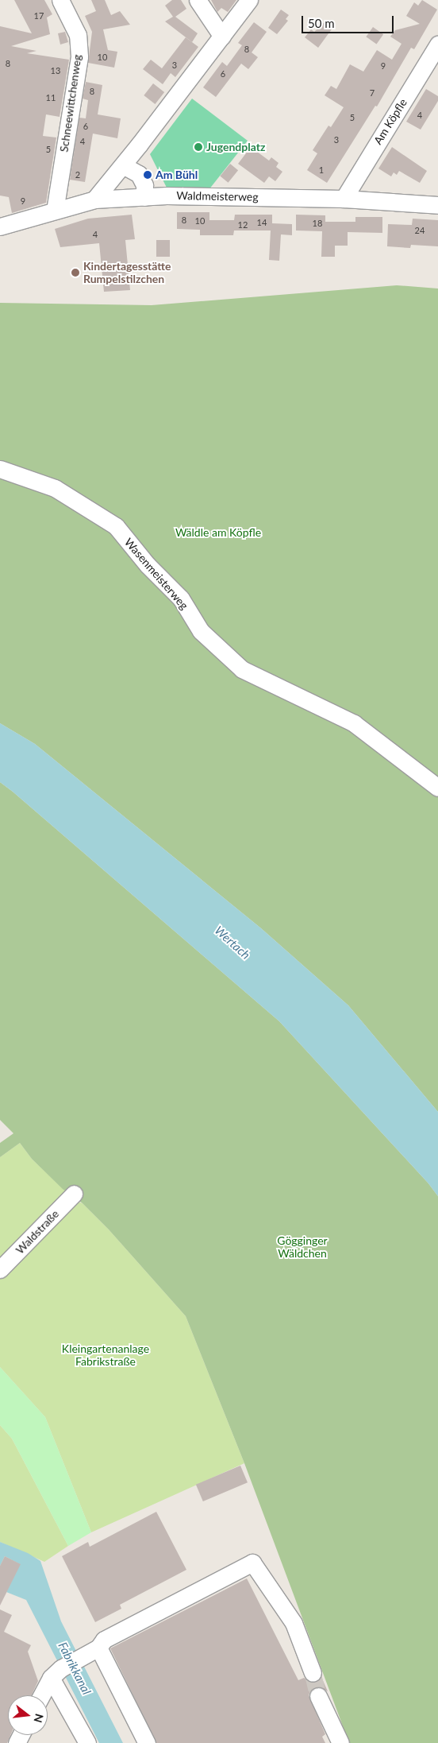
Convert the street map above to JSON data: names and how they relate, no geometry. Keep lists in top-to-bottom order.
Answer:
{
  "streets": {
    "street": [
      "Schneewittchenweg",
      "Am Köpfle",
      "Waldmeisterweg",
      "Wasenmeisterweg",
      "Waldstraße"
    ]
  },
  "crossings": [
    ["Schneewittchenweg", "Waldmeisterweg"],
    ["Am Köpfle", "Waldmeisterweg"]
  ],
  "water": ["Wertach", "Fabrikkanal"],
  "parks": ["Wäldle am Köpfle", "Gögginger Wäldchen", "Kleingartenanlage Fabrikstraße"],
  "places": ["Jugendplatz", "Am Bühl", "Kindertagesstätte Rumpelstilzchen"],
  "house_numbers": [
    "17",
    "8",
    "10",
    "8",
    "3",
    "9",
    "13",
    "6",
    "8",
    "7",
    "11",
    "4",
    "5",
    "6",
    "3",
    "4",
    "5",
    "1",
    "2",
    "9",
    "8",
    "10",
    "14",
    "18",
    "12",
    "24",
    "4"
  ],
  "scale_bar": "50 m",
  "north": "right"
}
